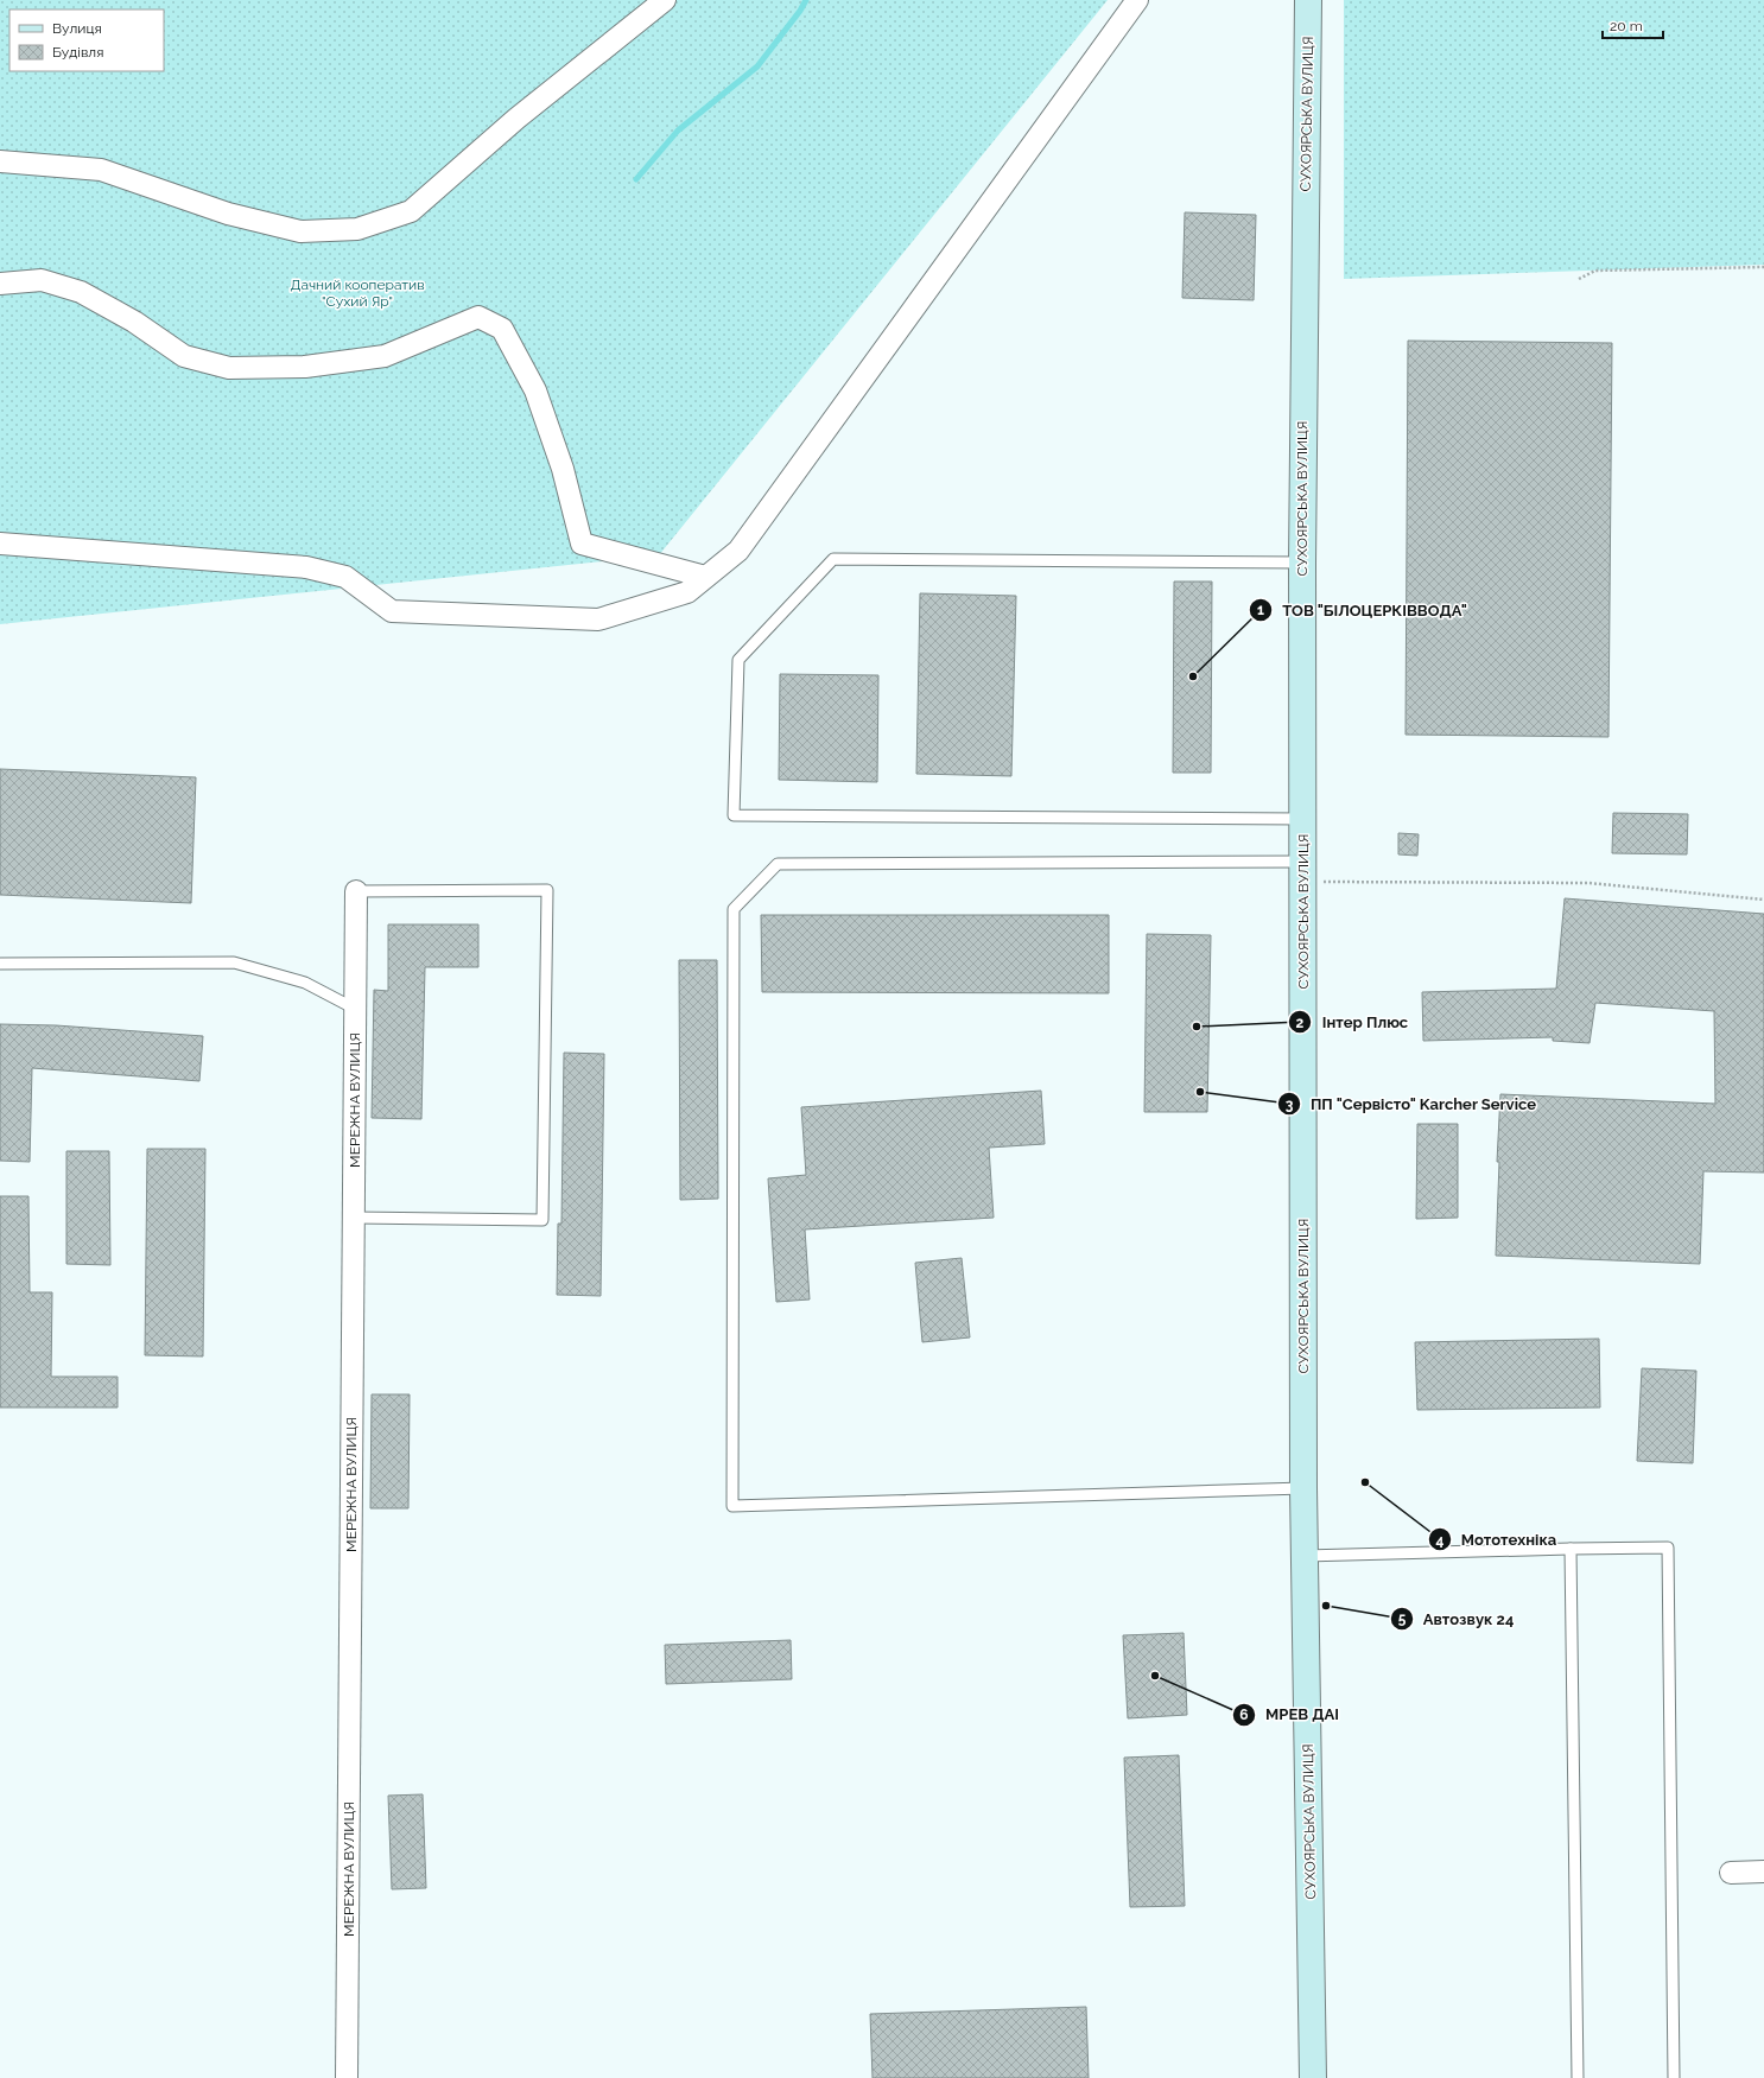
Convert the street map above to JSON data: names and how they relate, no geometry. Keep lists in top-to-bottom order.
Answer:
{
  "streets": {
    "street": ["СУХОЯРСЬКА ВУЛИЦЯ", "МЕРЕЖНА ВУЛИЦЯ"]
  },
  "parks": ["Дачний кооператив \"Сухий Яр\""],
  "places": [
    "ТОВ \"БІЛОЦЕРКІВВОДА\"",
    "Інтер Плюс",
    "ПП \"Сервісто\" Karcher Service",
    "Мототехніка",
    "Автозвук 24",
    "МРЕВ ДАІ"
  ],
  "legend": ["Вулиця", "Будівля"],
  "scale_bar": "20 m"
}
